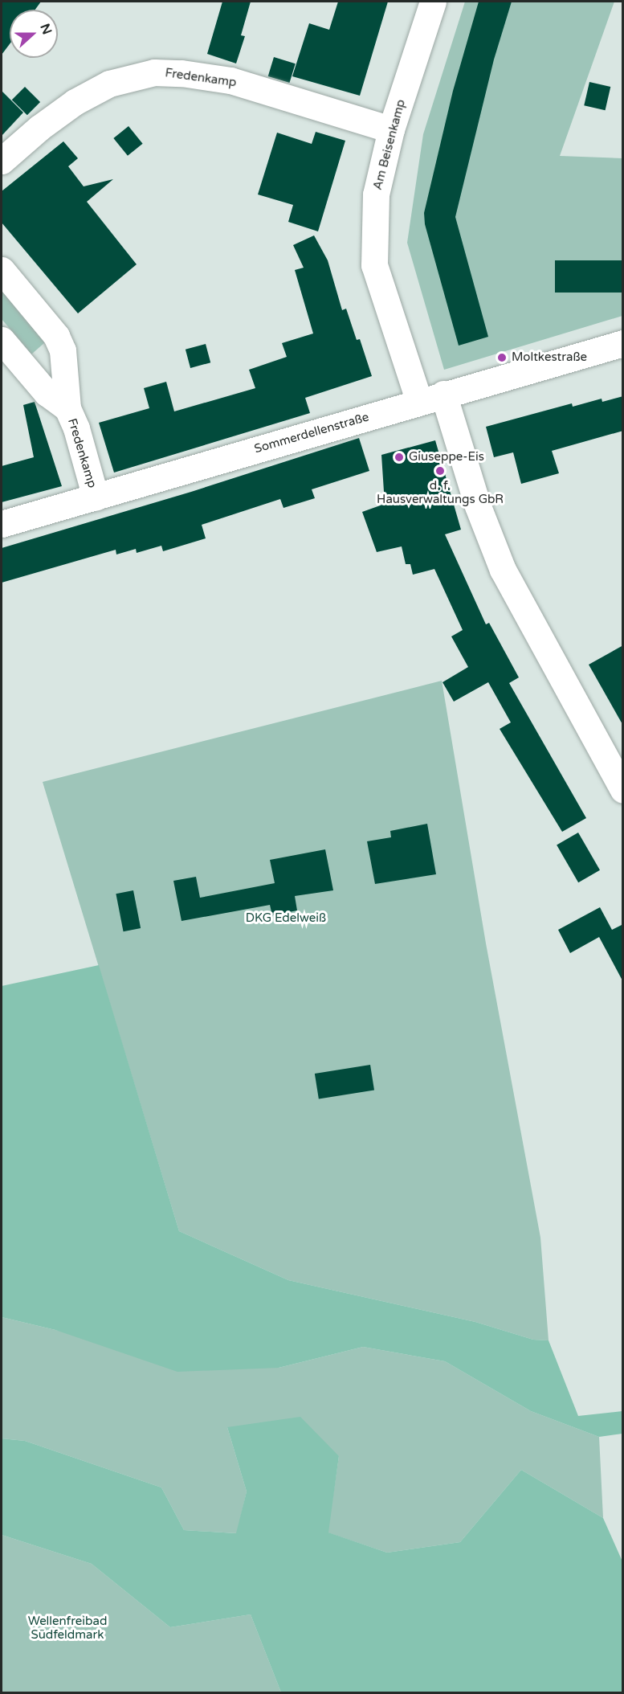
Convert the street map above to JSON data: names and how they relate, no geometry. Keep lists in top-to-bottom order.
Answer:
{
  "streets": {
    "street": ["Fredenkamp", "Am Beisenkamp", "Sommerdellenstraße"]
  },
  "crossings": [
    ["Fredenkamp", "Am Beisenkamp"],
    ["Fredenkamp", "Sommerdellenstraße"],
    ["Am Beisenkamp", "Sommerdellenstraße"]
  ],
  "parks": ["DKG Edelweiß", "Wellenfreibad Südfeldmark"],
  "places": ["Moltkestraße", "Giuseppe-Eis", "d. f. Hausverwaltungs GbR"],
  "north": "right"
}
